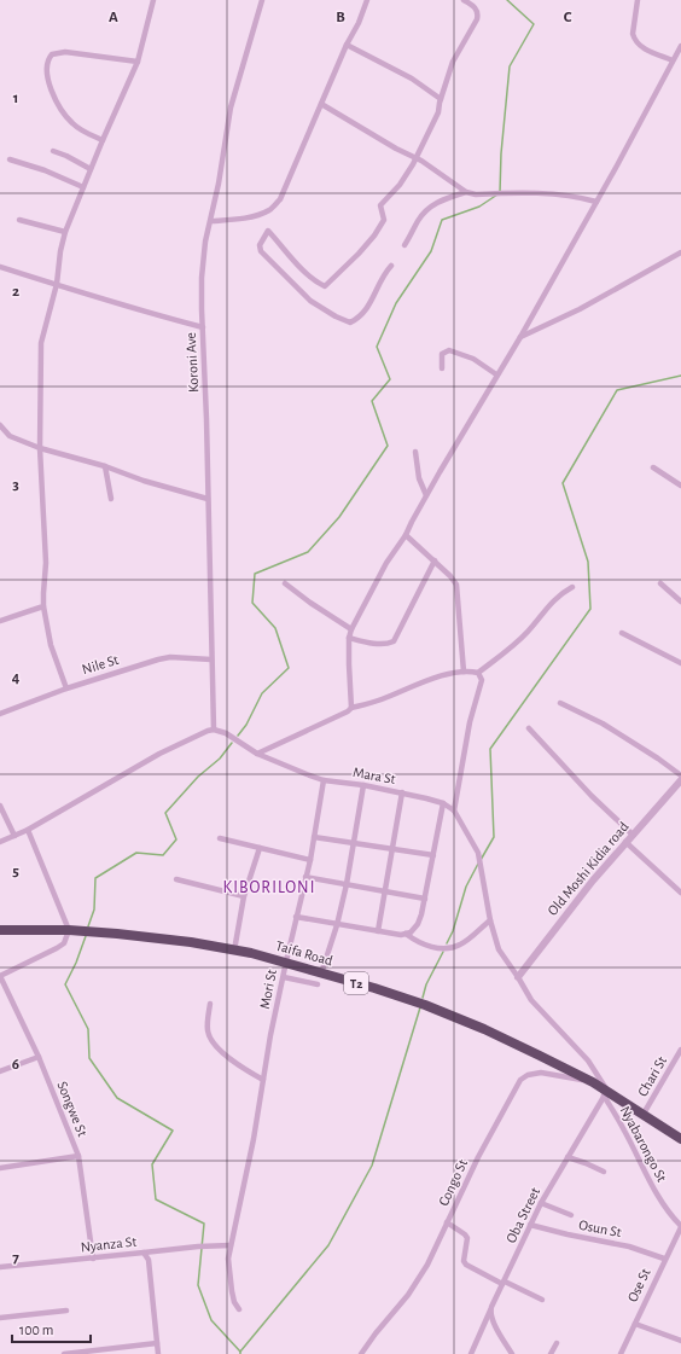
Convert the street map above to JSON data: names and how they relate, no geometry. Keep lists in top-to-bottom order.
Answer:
{
  "streets": {
    "highway": ["Taifa Road", "T2"],
    "street": [
      "Koroni Ave",
      "Nile St",
      "Mara St",
      "Old Moshi Kidia road",
      "Mori St",
      "Chari St",
      "Songwe St",
      "Nyabarongo St",
      "Congo St",
      "Oba Street",
      "Osun St",
      "Nyanza St",
      "Ose St"
    ]
  },
  "crossings": [
    ["Koroni Ave", "Nile St"],
    ["Koroni Ave", "Mara St"],
    ["Mara St", "Old Moshi Kidia road"],
    ["Mara St", "Taifa Road"],
    ["Mara St", "Mori St"],
    ["Mara St", "Nyabarongo St"],
    ["Mara St", "Oba Street"],
    ["Taifa Road", "Mori St"],
    ["Taifa Road", "Chari St"],
    ["Taifa Road", "Nyabarongo St"],
    ["Taifa Road", "Congo St"],
    ["Taifa Road", "Oba Street"],
    ["Songwe St", "Nyanza St"],
    ["Nyabarongo St", "Oba Street"],
    ["Nyabarongo St", "Ose St"],
    ["Oba Street", "Osun St"],
    ["Osun St", "Ose St"]
  ],
  "districts": ["KIBORILONI"],
  "scale_bar": "100 m",
  "grid": {
    "columns": ["A", "B", "C"],
    "rows": [
      "1",
      "2",
      "3",
      "4",
      "5",
      "6",
      "7"
    ]
  }
}
